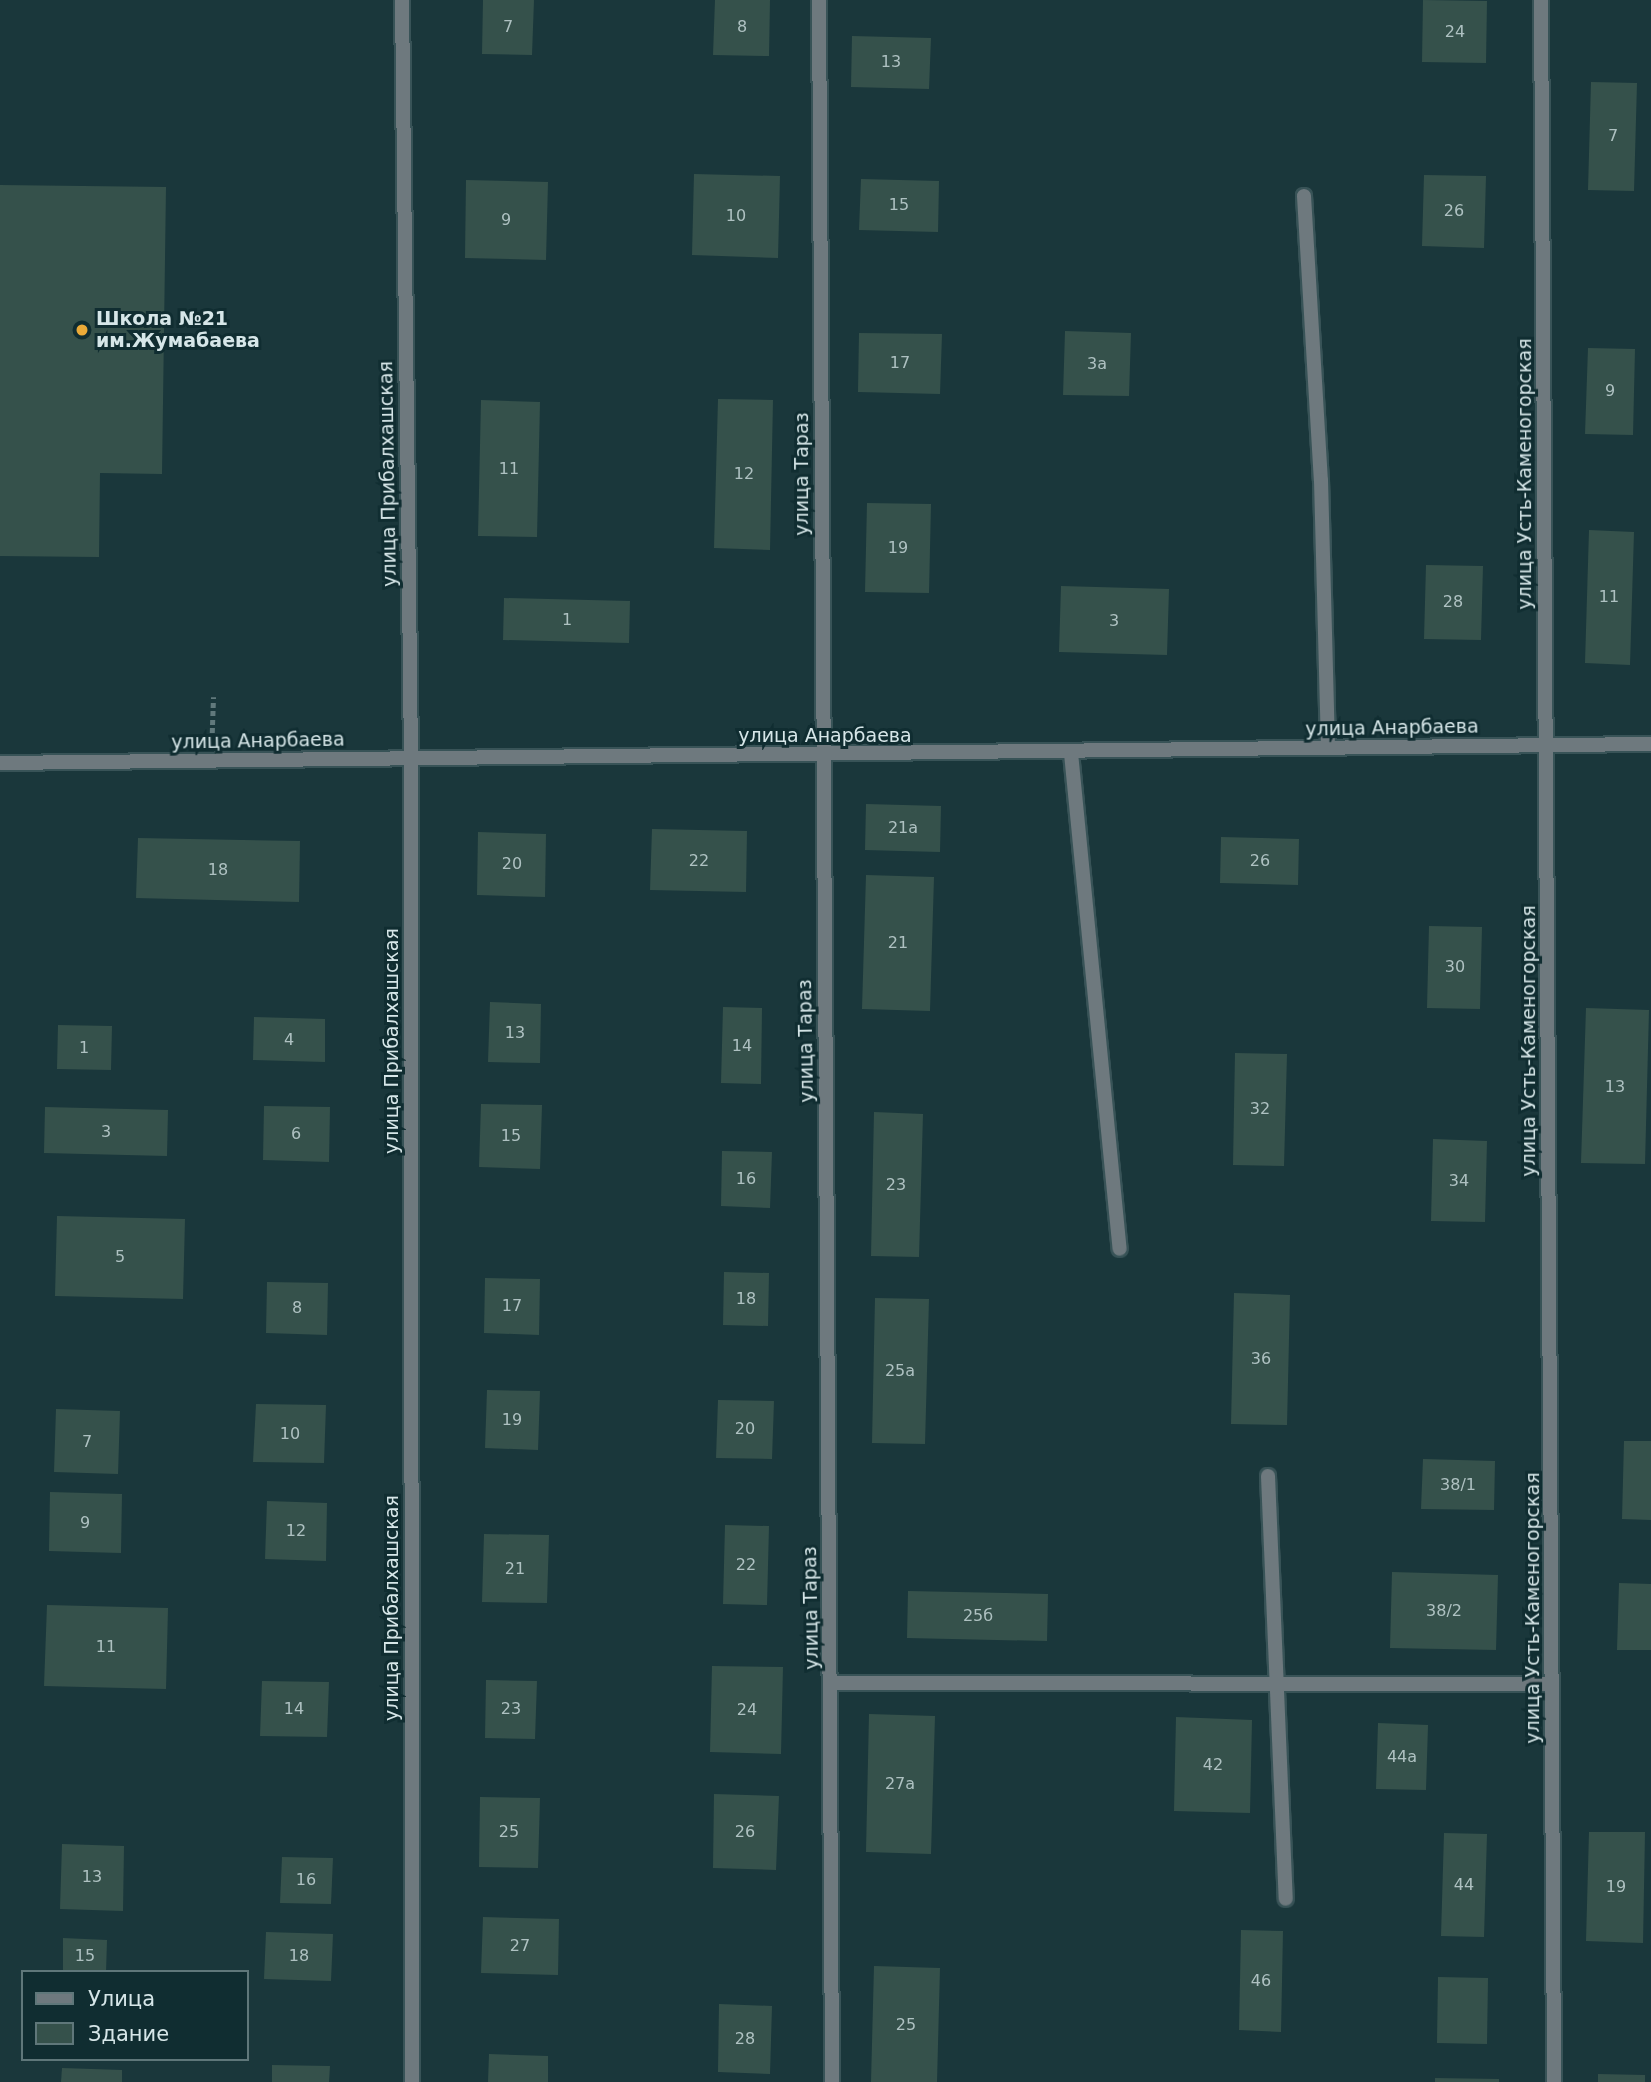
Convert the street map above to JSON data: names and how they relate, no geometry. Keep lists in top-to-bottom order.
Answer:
{
  "streets": {
    "street": [
      "улица Прибалхашская",
      "улица Тараз",
      "улица Усть-Каменогорская",
      "улица Анарбаева"
    ]
  },
  "crossings": [
    ["улица Прибалхашская", "улица Анарбаева"],
    ["улица Тараз", "улица Анарбаева"],
    ["улица Усть-Каменогорская", "улица Анарбаева"]
  ],
  "places": ["Школа №21 им.Жумабаева"],
  "house_numbers": [
    "7",
    "8",
    "24",
    "13",
    "7",
    "15",
    "26",
    "10",
    "9",
    "17",
    "3а",
    "9",
    "11",
    "12",
    "19",
    "11",
    "28",
    "1",
    "3",
    "21а",
    "22",
    "26",
    "20",
    "18",
    "21",
    "30",
    "13",
    "4",
    "14",
    "1",
    "13",
    "32",
    "3",
    "6",
    "15",
    "16",
    "34",
    "23",
    "5",
    "18",
    "17",
    "8",
    "36",
    "25а",
    "19",
    "20",
    "10",
    "7",
    "38/1",
    "9",
    "12",
    "22",
    "21",
    "38/2",
    "25б",
    "11",
    "14",
    "23",
    "24",
    "44а",
    "42",
    "27а",
    "25",
    "26",
    "13",
    "16",
    "44",
    "19",
    "27",
    "15",
    "18",
    "46",
    "25",
    "28"
  ],
  "legend": ["Улица", "Здание"]
}
